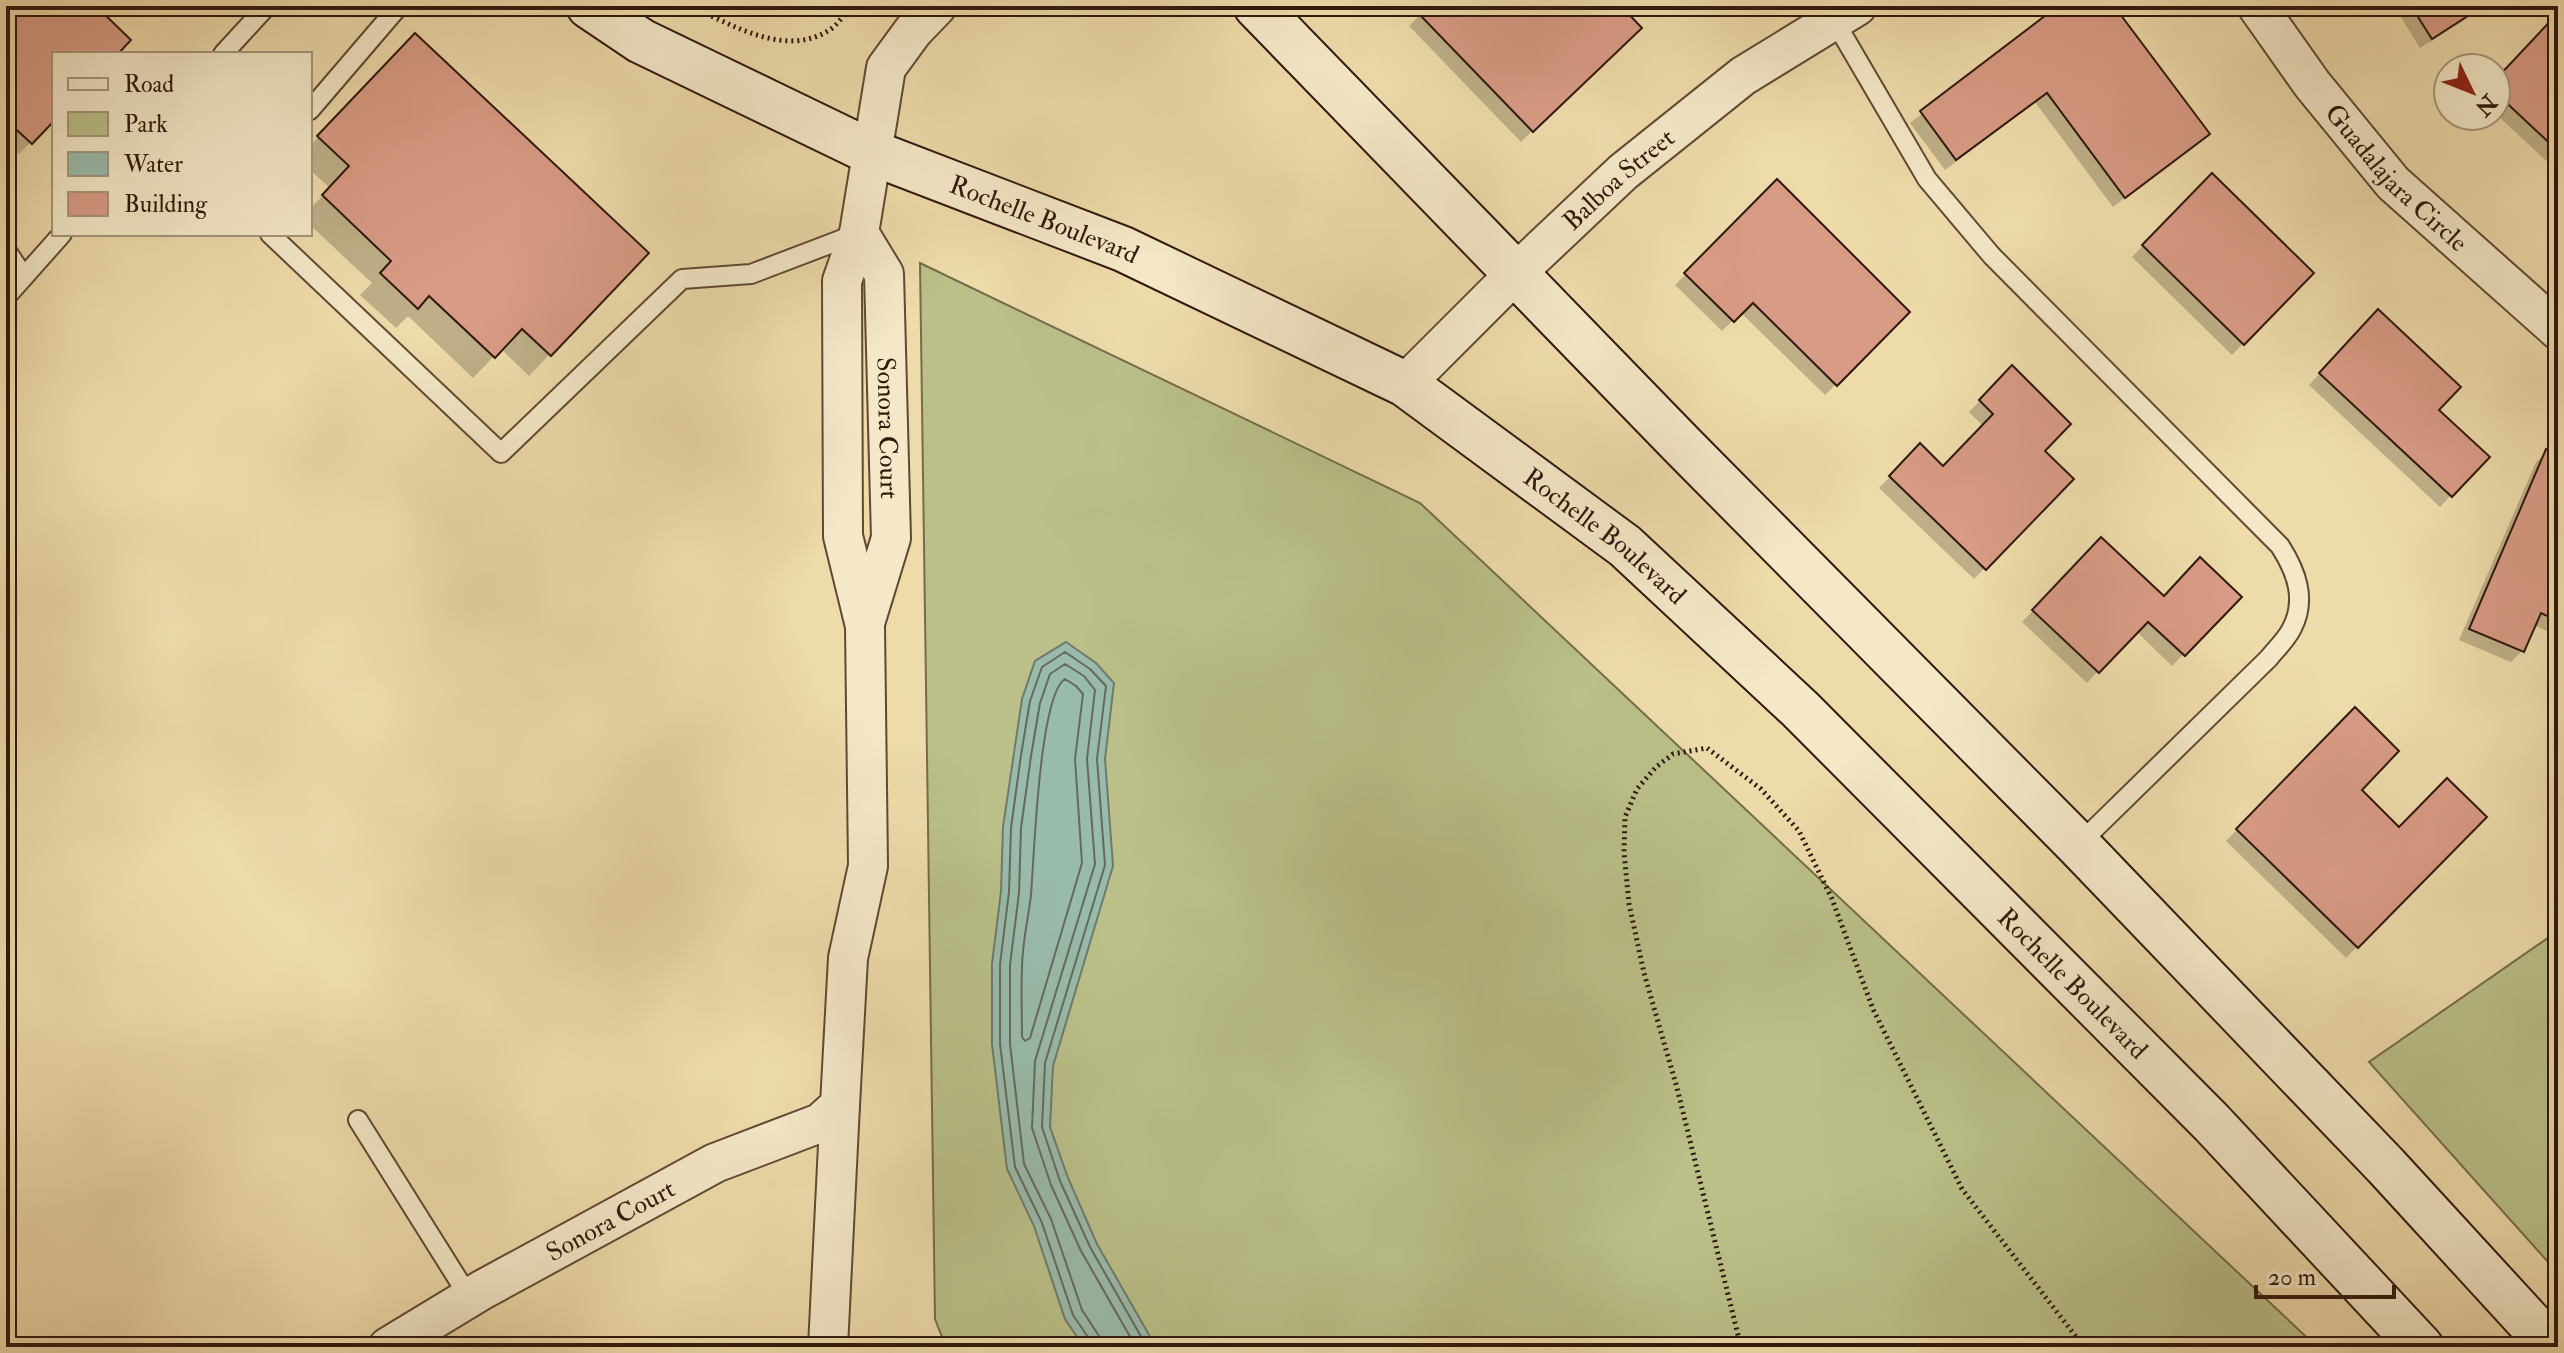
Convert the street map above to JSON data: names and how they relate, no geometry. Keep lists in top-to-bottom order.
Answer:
{
  "streets": {
    "main road": ["Rochelle Boulevard"],
    "street": ["Guadalajara Circle", "Balboa Street", "Sonora Court"]
  },
  "crossings": [
    ["Balboa Street", "Rochelle Boulevard"],
    ["Rochelle Boulevard", "Sonora Court"]
  ],
  "legend": [
    "Road",
    "Park",
    "Water",
    "Building"
  ],
  "scale_bar": "20 m",
  "north": "bottom right"
}
